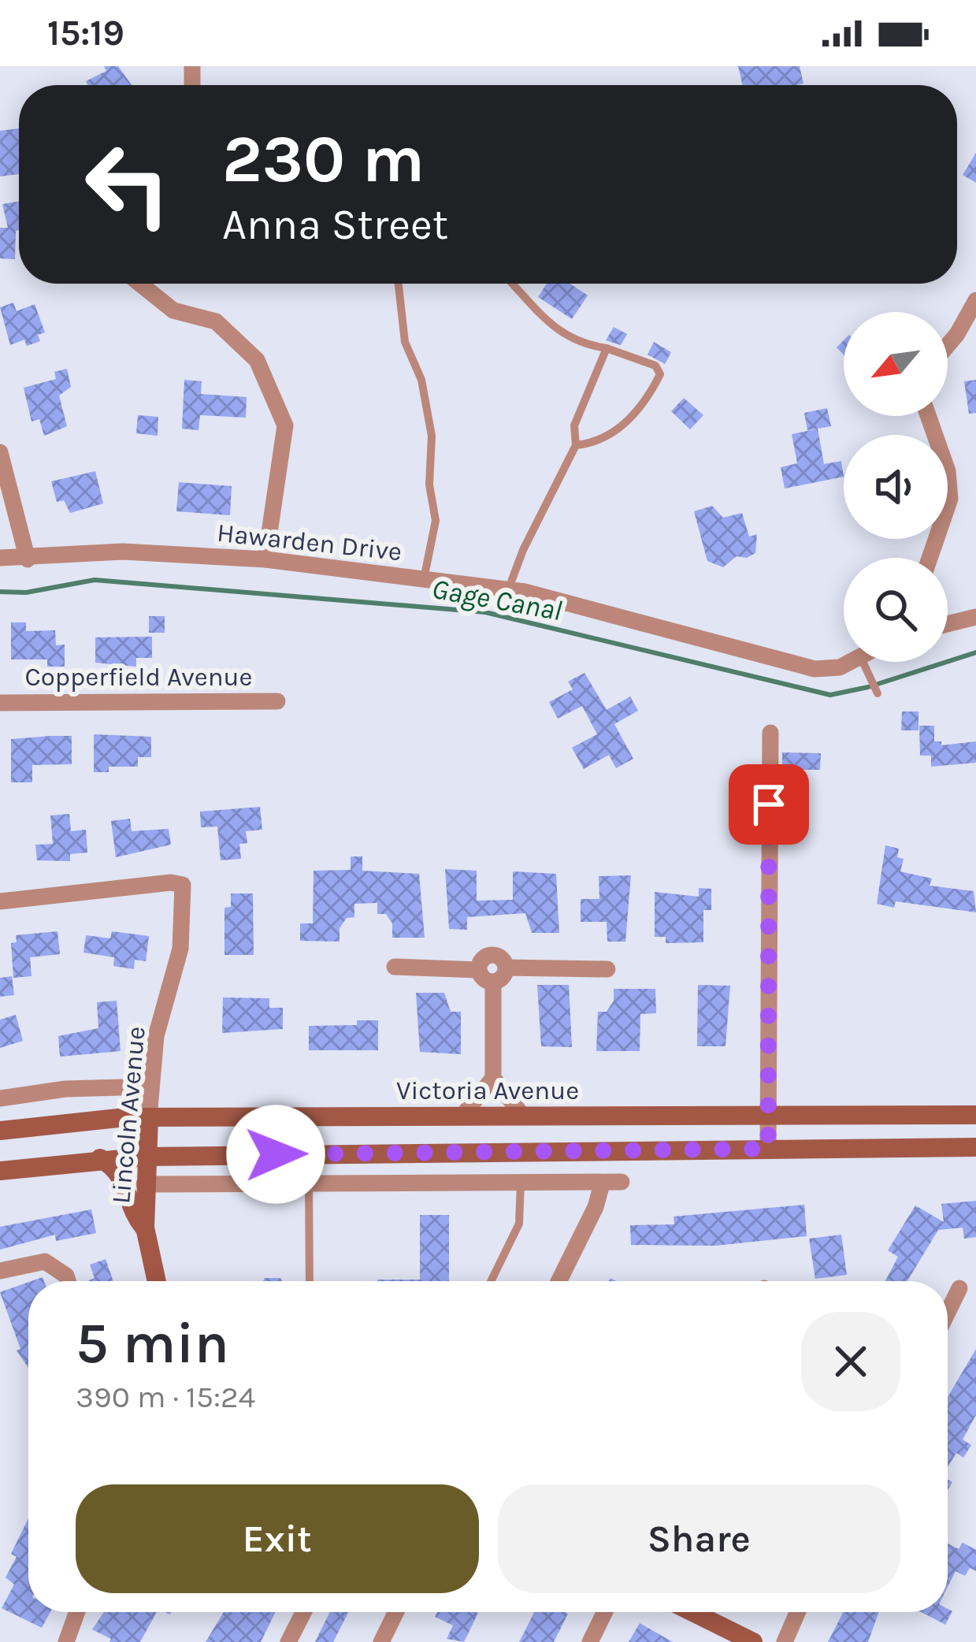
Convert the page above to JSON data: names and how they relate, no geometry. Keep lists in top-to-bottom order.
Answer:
{
  "streets": {
    "main road": ["Victoria Avenue", "Lincoln Avenue"],
    "street": ["Hawarden Drive", "Copperfield Avenue"]
  },
  "crossings": [
    ["Victoria Avenue", "Lincoln Avenue"]
  ],
  "water": ["Gage Canal"],
  "north": "bottom left",
  "page": {
    "status": "15:19",
    "turn": ["230 m", "Anna Street"],
    "heading": ["5 min", "390 m · 15:24"],
    "buttons": ["Exit", "Share"]
  }
}
